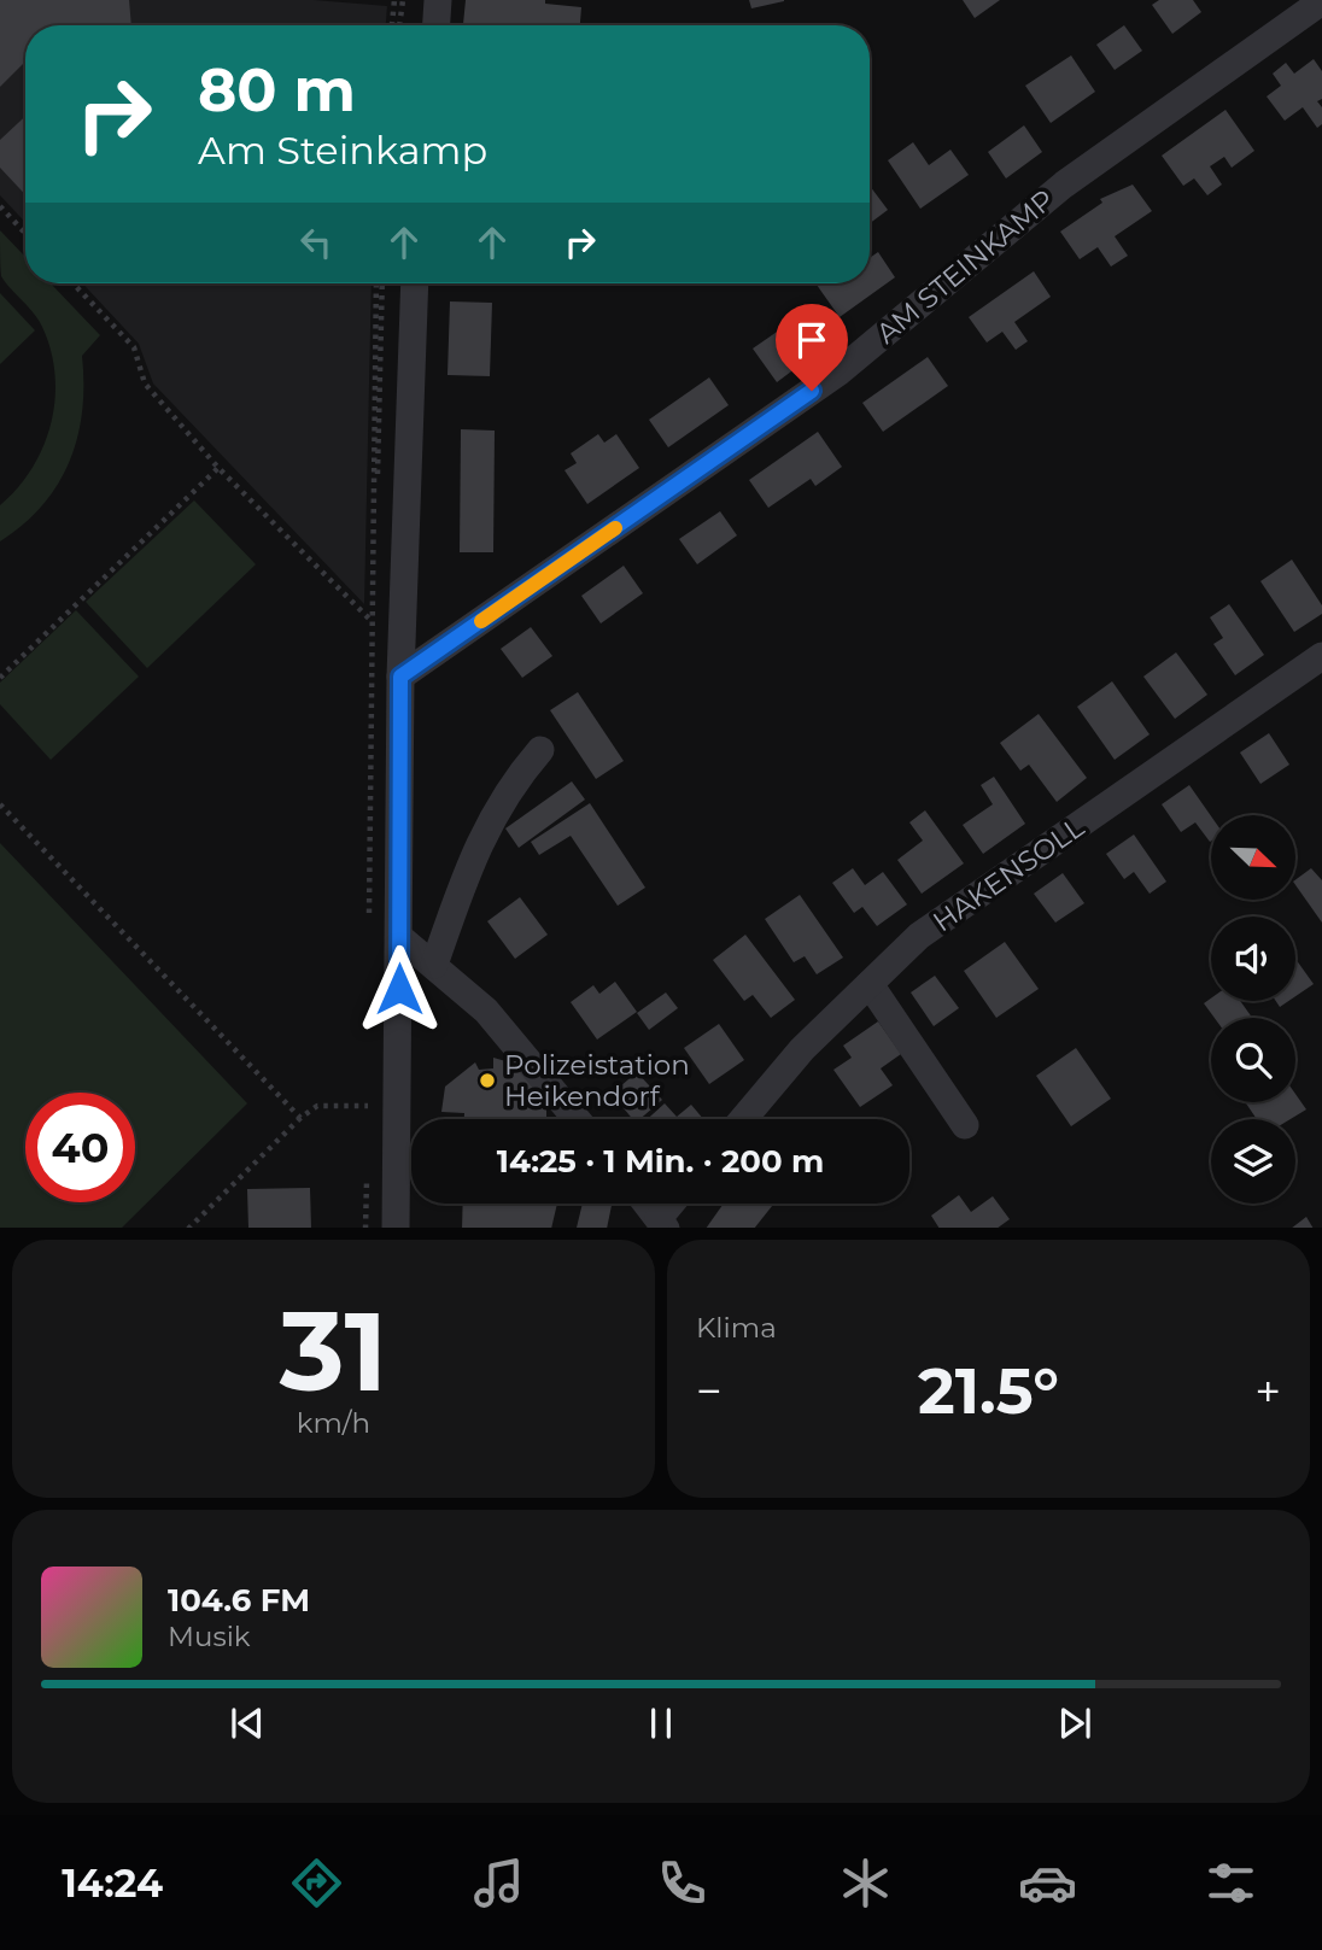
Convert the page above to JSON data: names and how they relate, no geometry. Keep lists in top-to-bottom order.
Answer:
{
  "streets": {
    "street": ["AM STEINKAMP", "HAKENSOLL"]
  },
  "places": ["Polizeistation Heikendorf"],
  "north": "bottom right",
  "page": {
    "turn": ["80 m", "Am Steinkamp"],
    "limit": "40",
    "trip": "14:25 · 1 Min. · 200 m",
    "tile": [
      ["31", "km/h"],
      "Klima"
    ],
    "heat": ["−", "21.5°", "+"],
    "song": ["104.6 FM", "Musik"],
    "tabs": "14:24"
  }
}
